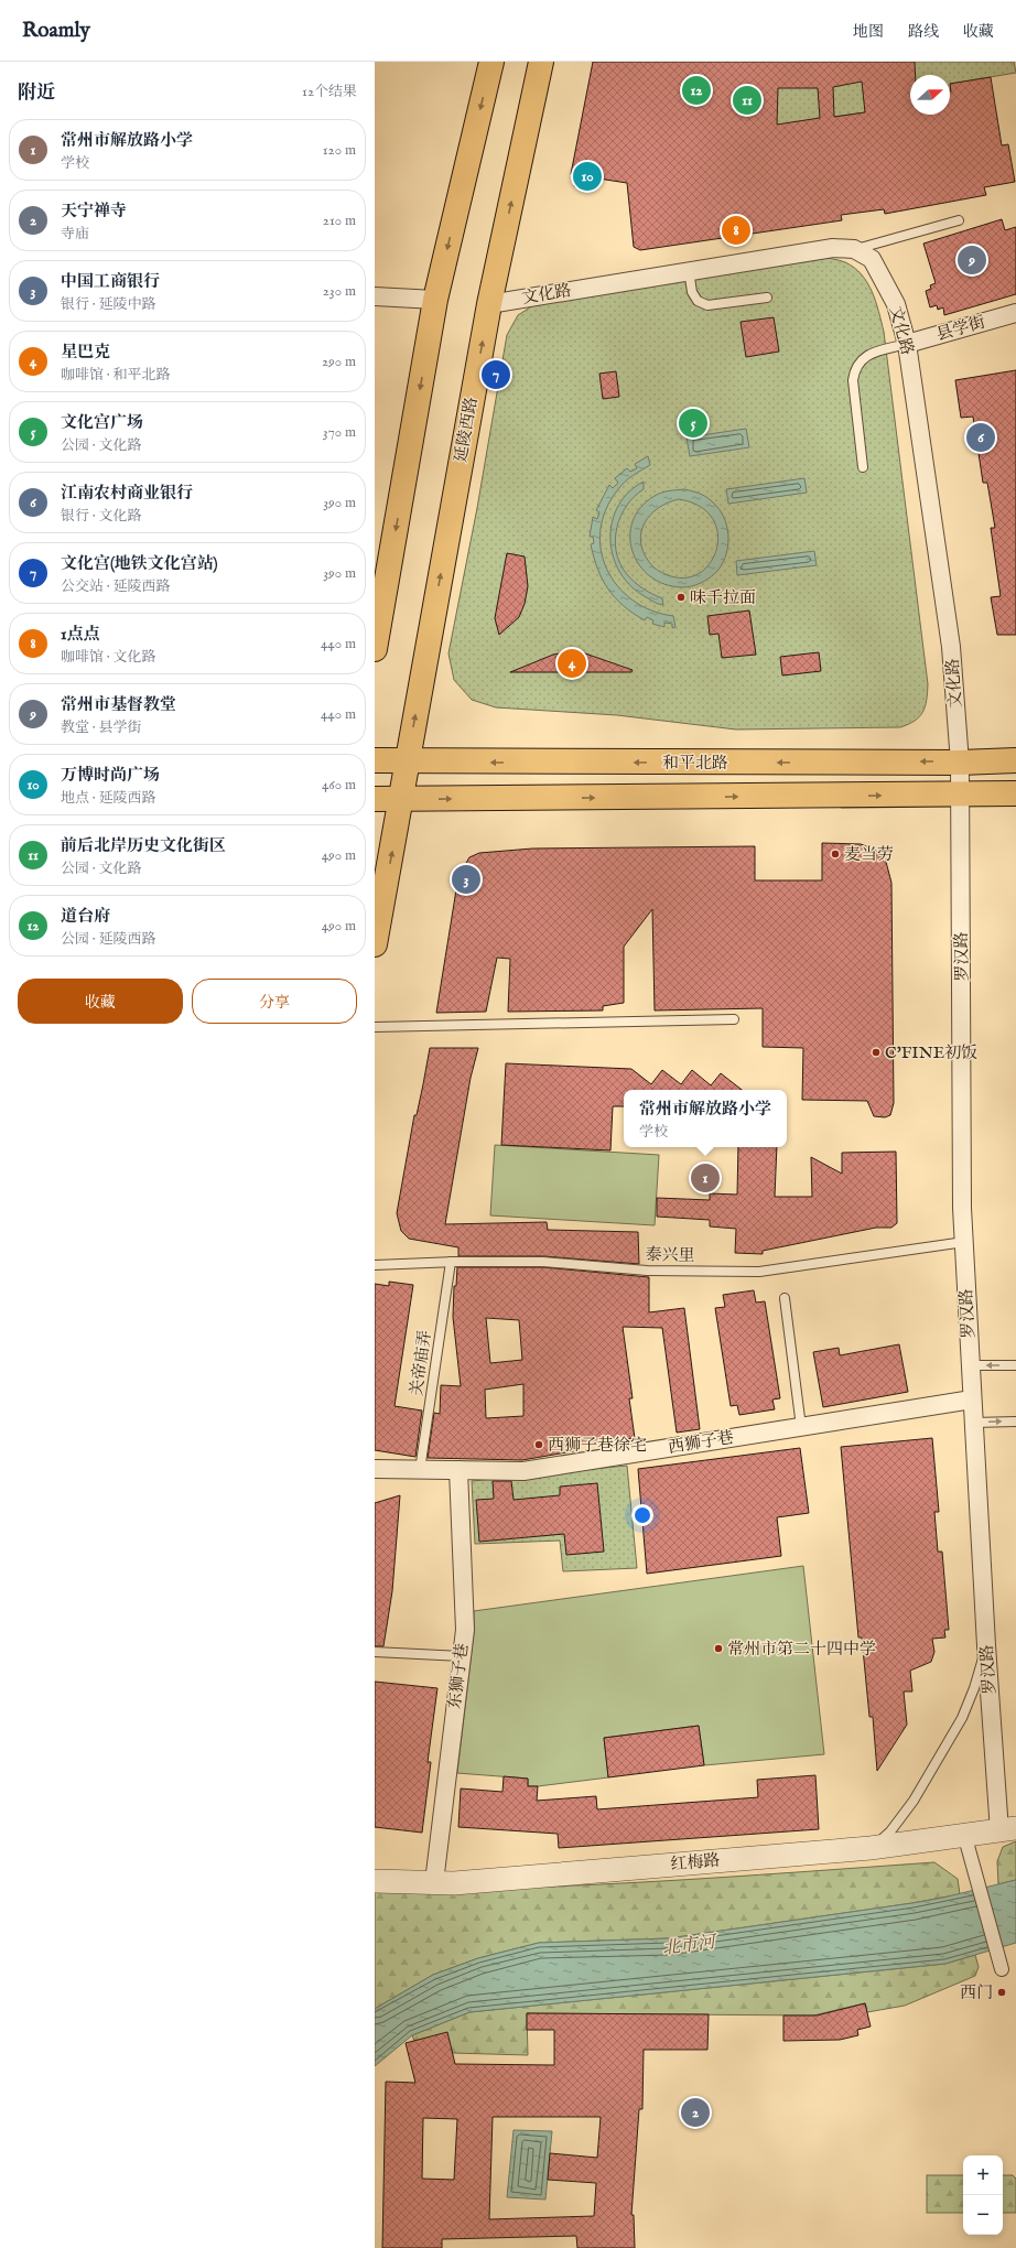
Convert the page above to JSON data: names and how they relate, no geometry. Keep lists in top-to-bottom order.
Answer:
{
  "streets": {
    "main road": ["延陵西路", "和平北路"],
    "street": [
      "文化路",
      "县学街",
      "罗汉路",
      "西狮子巷",
      "东狮子巷",
      "红梅路"
    ],
    "lane": ["泰兴里", "关帝庙弄"]
  },
  "crossings": [
    ["文化路", "县学街"],
    ["文化路", "延陵西路"],
    ["文化路", "和平北路"],
    ["文化路", "罗汉路"],
    ["延陵西路", "和平北路"],
    ["和平北路", "罗汉路"],
    ["罗汉路", "泰兴里"],
    ["罗汉路", "西狮子巷"],
    ["罗汉路", "红梅路"],
    ["泰兴里", "关帝庙弄"],
    ["关帝庙弄", "西狮子巷"],
    ["西狮子巷", "东狮子巷"],
    ["东狮子巷", "红梅路"]
  ],
  "water": ["北市河"],
  "places": [
    "味千拉面",
    "麦当劳",
    "C'FINE初饭",
    "西狮子巷徐宅",
    "常州市第二十四中学",
    "西门"
  ],
  "north": "right",
  "page": {
    "header": "Roamly",
    "nav": ["地图", "路线", "收藏"],
    "heading": ["附近", "12个结果"],
    "pins": [
      "12",
      "11",
      "10",
      "8",
      "9",
      "7",
      "5",
      "6",
      "4",
      "3",
      "1",
      "2"
    ],
    "list": [
      {
        "mark": "1",
        "name": "常州市解放路小学",
        "note": "学校",
        "value": "120 m"
      },
      {
        "mark": "2",
        "name": "天宁禅寺",
        "note": "寺庙",
        "value": "210 m"
      },
      {
        "mark": "3",
        "name": "中国工商银行",
        "note": "银行 · 延陵中路",
        "value": "230 m"
      },
      {
        "mark": "4",
        "name": "星巴克",
        "note": "咖啡馆 · 和平北路",
        "value": "290 m"
      },
      {
        "mark": "5",
        "name": "文化宫广场",
        "note": "公园 · 文化路",
        "value": "370 m"
      },
      {
        "mark": "6",
        "name": "江南农村商业银行",
        "note": "银行 · 文化路",
        "value": "390 m"
      },
      {
        "mark": "7",
        "name": "文化宫(地铁文化宫站)",
        "note": "公交站 · 延陵西路",
        "value": "390 m"
      },
      {
        "mark": "8",
        "name": "1点点",
        "note": "咖啡馆 · 文化路",
        "value": "440 m"
      },
      {
        "mark": "9",
        "name": "常州市基督教堂",
        "note": "教堂 · 县学街",
        "value": "440 m"
      },
      {
        "mark": "10",
        "name": "万博时尚广场",
        "note": "地点 · 延陵西路",
        "value": "460 m"
      },
      {
        "mark": "11",
        "name": "前后北岸历史文化街区",
        "note": "公园 · 文化路",
        "value": "490 m"
      },
      {
        "mark": "12",
        "name": "道台府",
        "note": "公园 · 延陵西路",
        "value": "490 m"
      }
    ],
    "buttons": ["收藏", "分享"],
    "popup": ["常州市解放路小学", "学校"],
    "map_buttons": ["+", "−"]
  }
}
